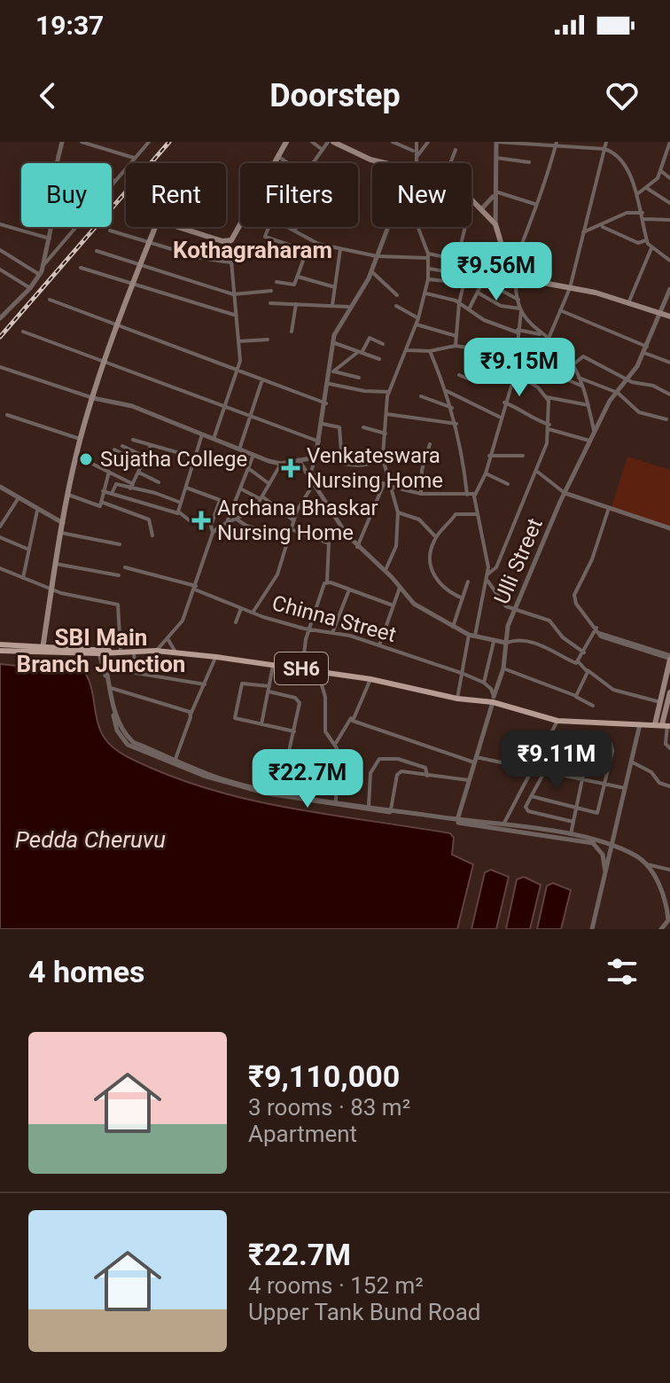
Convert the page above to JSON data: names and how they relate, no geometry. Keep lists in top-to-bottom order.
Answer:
{
  "streets": {
    "main road": ["SH6"],
    "street": ["Ulli Street", "Chinna Street"]
  },
  "crossings": [
    ["Ulli Street", "SH6"]
  ],
  "districts": ["Kothagraharam", "SBI Main Branch Junction"],
  "water": ["Pedda Cheruvu"],
  "places": {
    "other": ["Sujatha College"],
    "health": ["Venkateswara Nursing Home", "Archana Bhaskar Nursing Home"]
  },
  "page": {
    "status": "19:37",
    "header": "Doorstep",
    "chip": [
      "Buy",
      "Rent",
      "Filters",
      "New"
    ],
    "price": [
      "₹9.56M",
      "₹9.15M",
      "₹9.11M",
      "₹22.7M"
    ],
    "heading": "4 homes",
    "list": [
      {
        "name": "₹9,110,000",
        "note": "3 rooms · 83 m² · Apartment"
      },
      {
        "name": "₹22.7M",
        "note": "4 rooms · 152 m² · Upper Tank Bund Road"
      }
    ]
  }
}
